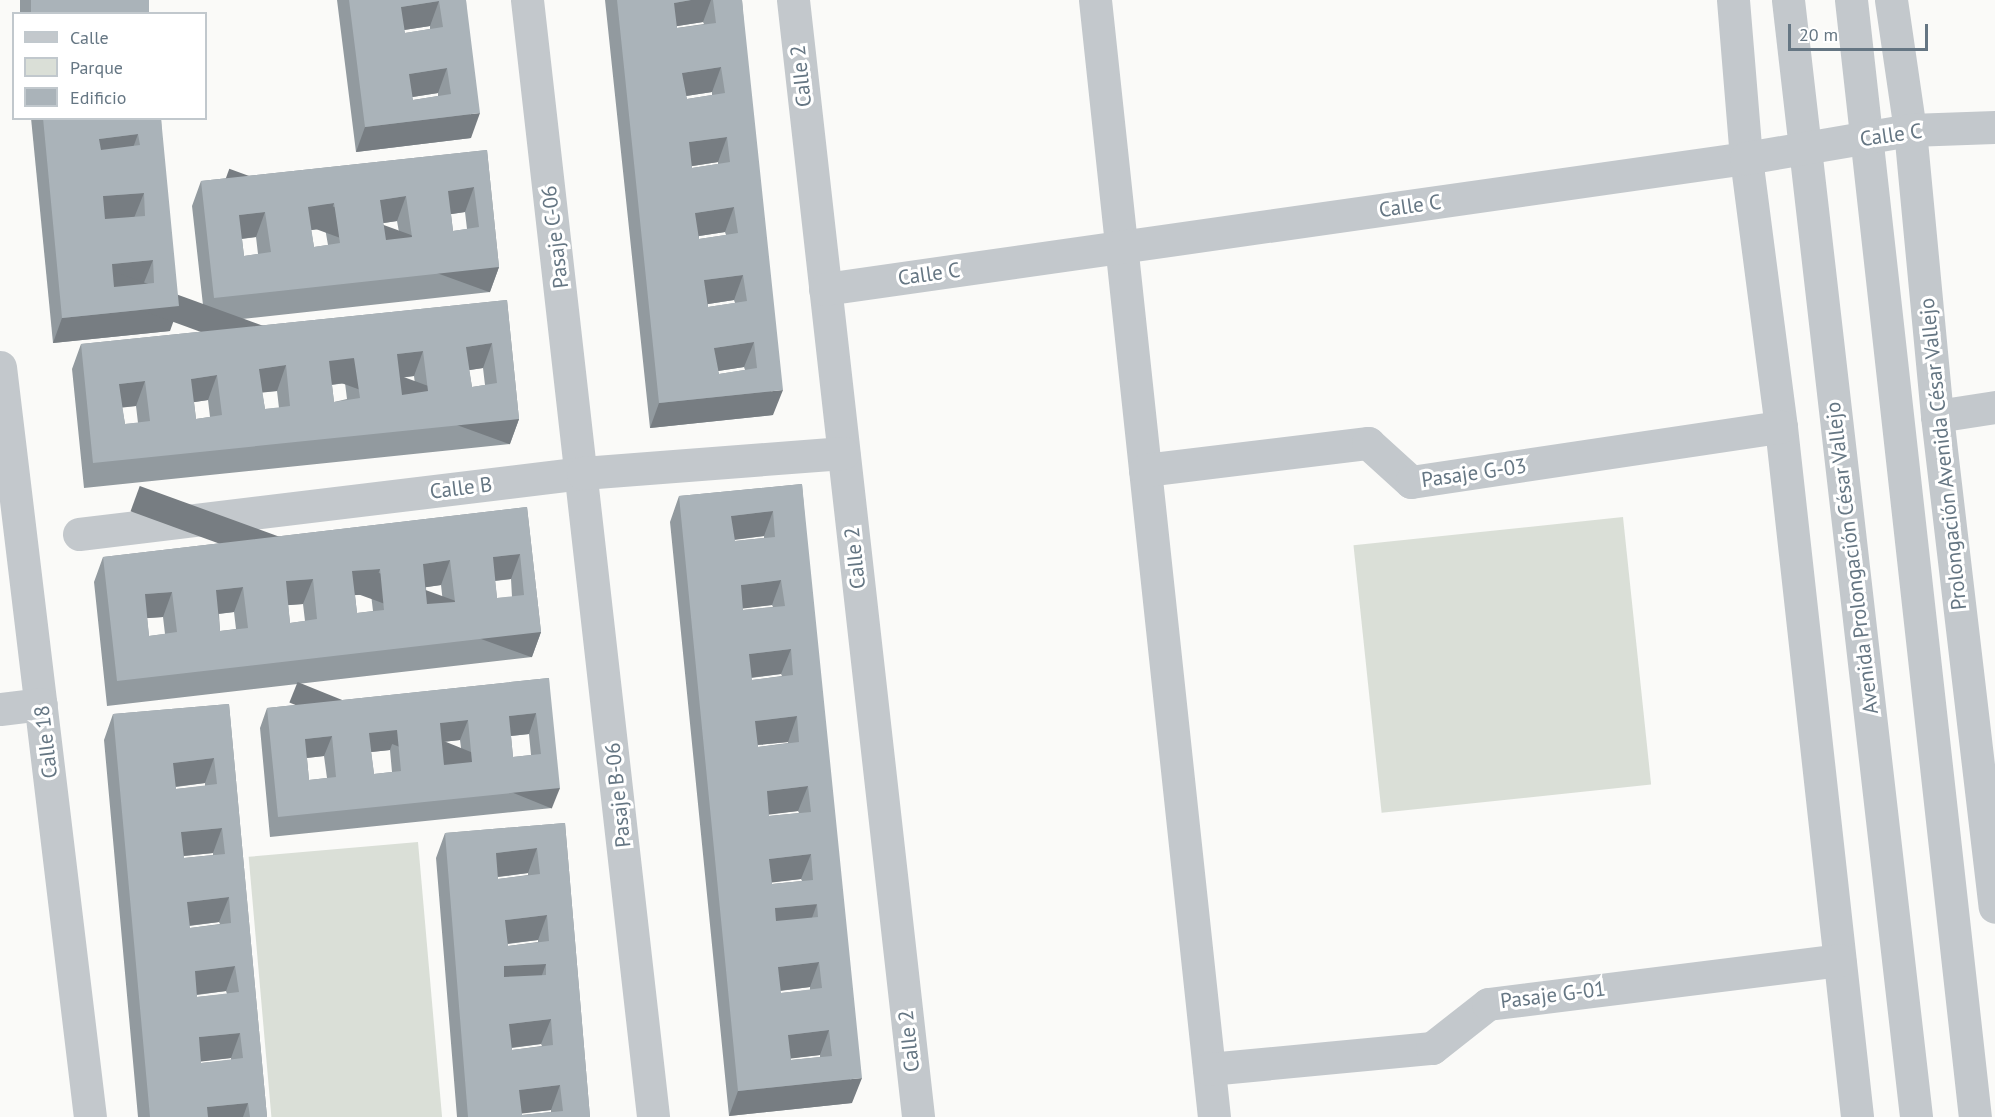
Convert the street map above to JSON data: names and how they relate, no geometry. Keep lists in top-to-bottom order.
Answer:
{
  "streets": {
    "street": [
      "Calle 2",
      "Calle C",
      "Pasaje C-06",
      "Prolongación Avenida César Vallejo",
      "Pasaje G-03",
      "Calle B",
      "Avenida Prolongación César Vallejo",
      "Calle 18",
      "Pasaje B-06",
      "Pasaje G-01"
    ]
  },
  "crossings": [
    ["Calle 2", "Calle C"],
    ["Calle 2", "Calle B"],
    ["Calle C", "Prolongación Avenida César Vallejo"],
    ["Calle C", "Avenida Prolongación César Vallejo"],
    ["Pasaje C-06", "Calle B"],
    ["Pasaje C-06", "Pasaje B-06"],
    ["Calle B", "Pasaje B-06"]
  ],
  "legend": ["Calle", "Parque", "Edificio"],
  "scale_bar": "20 m"
}
